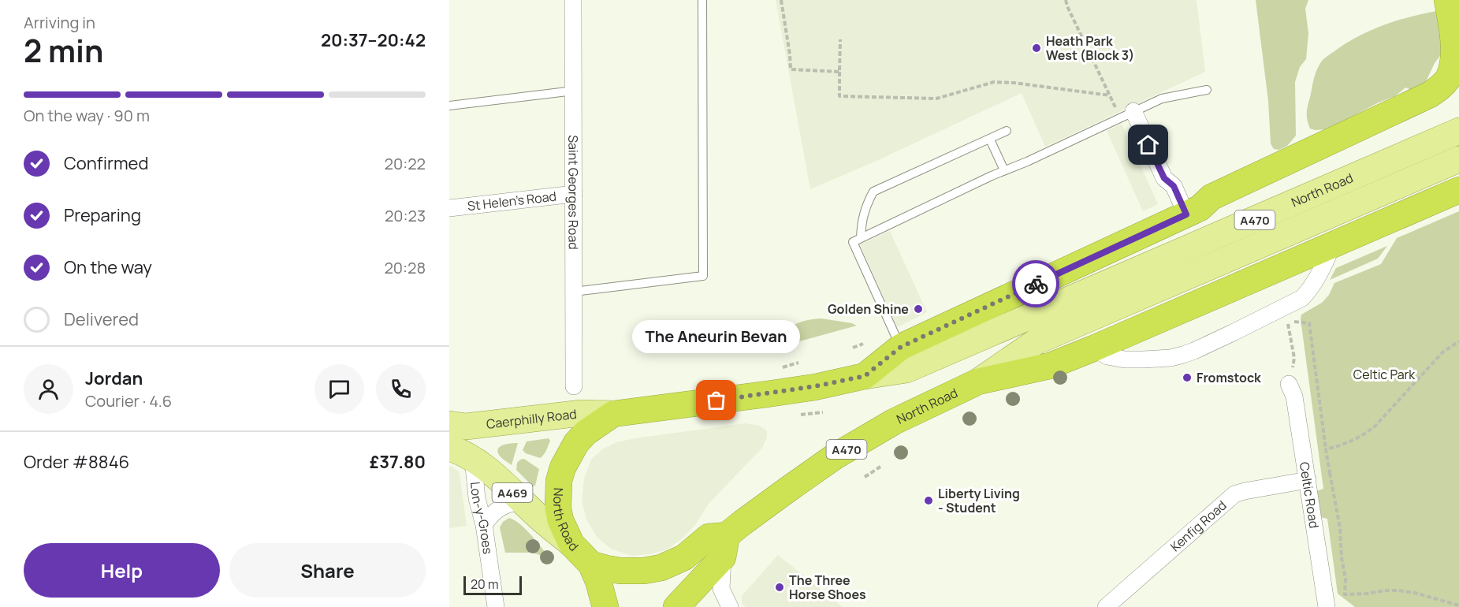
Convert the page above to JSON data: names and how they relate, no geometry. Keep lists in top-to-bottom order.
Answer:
{
  "streets": {
    "highway": ["North Road", "A470"],
    "main road": ["Caerphilly Road", "A469"],
    "street": [
      "Saint Georges Road",
      "St Helen's Road",
      "Celtic Road",
      "Lon-y-Groes",
      "Kenfig Road"
    ]
  },
  "crossings": [
    ["North Road", "A470"],
    ["North Road", "Caerphilly Road"],
    ["North Road", "A469"],
    ["Saint Georges Road", "St Helen's Road"],
    ["A469", "Lon-y-Groes"],
    ["Celtic Road", "Kenfig Road"]
  ],
  "parks": ["Celtic Park"],
  "places": [
    "Heath Park West (Block 3)",
    "Golden Shine",
    "Fromstock",
    "The Aneurin Bevan",
    "Liberty Living - Student",
    "The Three Horse Shoes"
  ],
  "scale_bar": "20 m",
  "page": {
    "heading": ["2 min", "Arriving in", "20:37–20:42"],
    "panel": [
      "Jordan",
      "Courier · 4.6",
      "Order #8846",
      "£37.80"
    ],
    "bar": "On the way · 90 m",
    "list": [
      ["Confirmed", "20:22"],
      ["Preparing", "20:23"],
      ["On the way", "20:28"],
      "Delivered"
    ],
    "bubble": "The Aneurin Bevan",
    "buttons": ["Help", "Share"],
    "scale": "20 m"
  }
}
